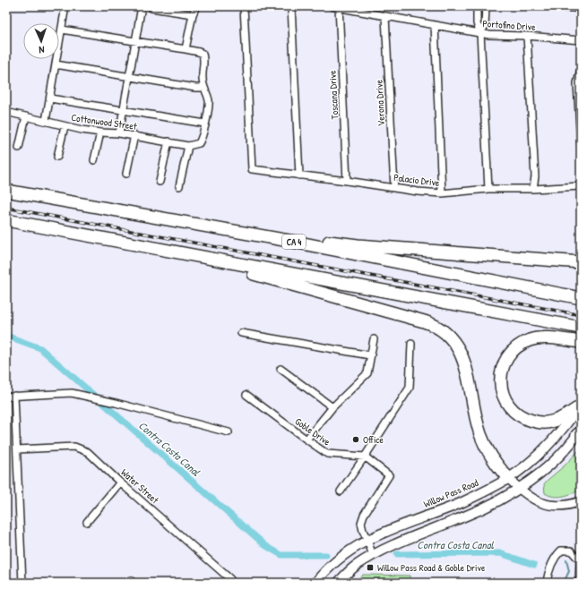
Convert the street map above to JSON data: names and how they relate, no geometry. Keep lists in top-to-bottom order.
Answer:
{
  "streets": {
    "highway": ["CA 4"],
    "main road": ["Willow Pass Road"],
    "street": [
      "Portofino Drive",
      "Toscana Drive",
      "Verona Drive",
      "Cottonwood Street",
      "Palacio Drive",
      "Goble Drive",
      "Water Street"
    ]
  },
  "crossings": [
    ["Portofino Drive", "Toscana Drive"],
    ["Portofino Drive", "Verona Drive"],
    ["Toscana Drive", "Palacio Drive"],
    ["Verona Drive", "Palacio Drive"]
  ],
  "water": ["Contra Costa Canal"],
  "places": {
    "other": ["Office"],
    "transit": ["Willow Pass Road & Goble Drive"]
  },
  "north": "bottom"
}
